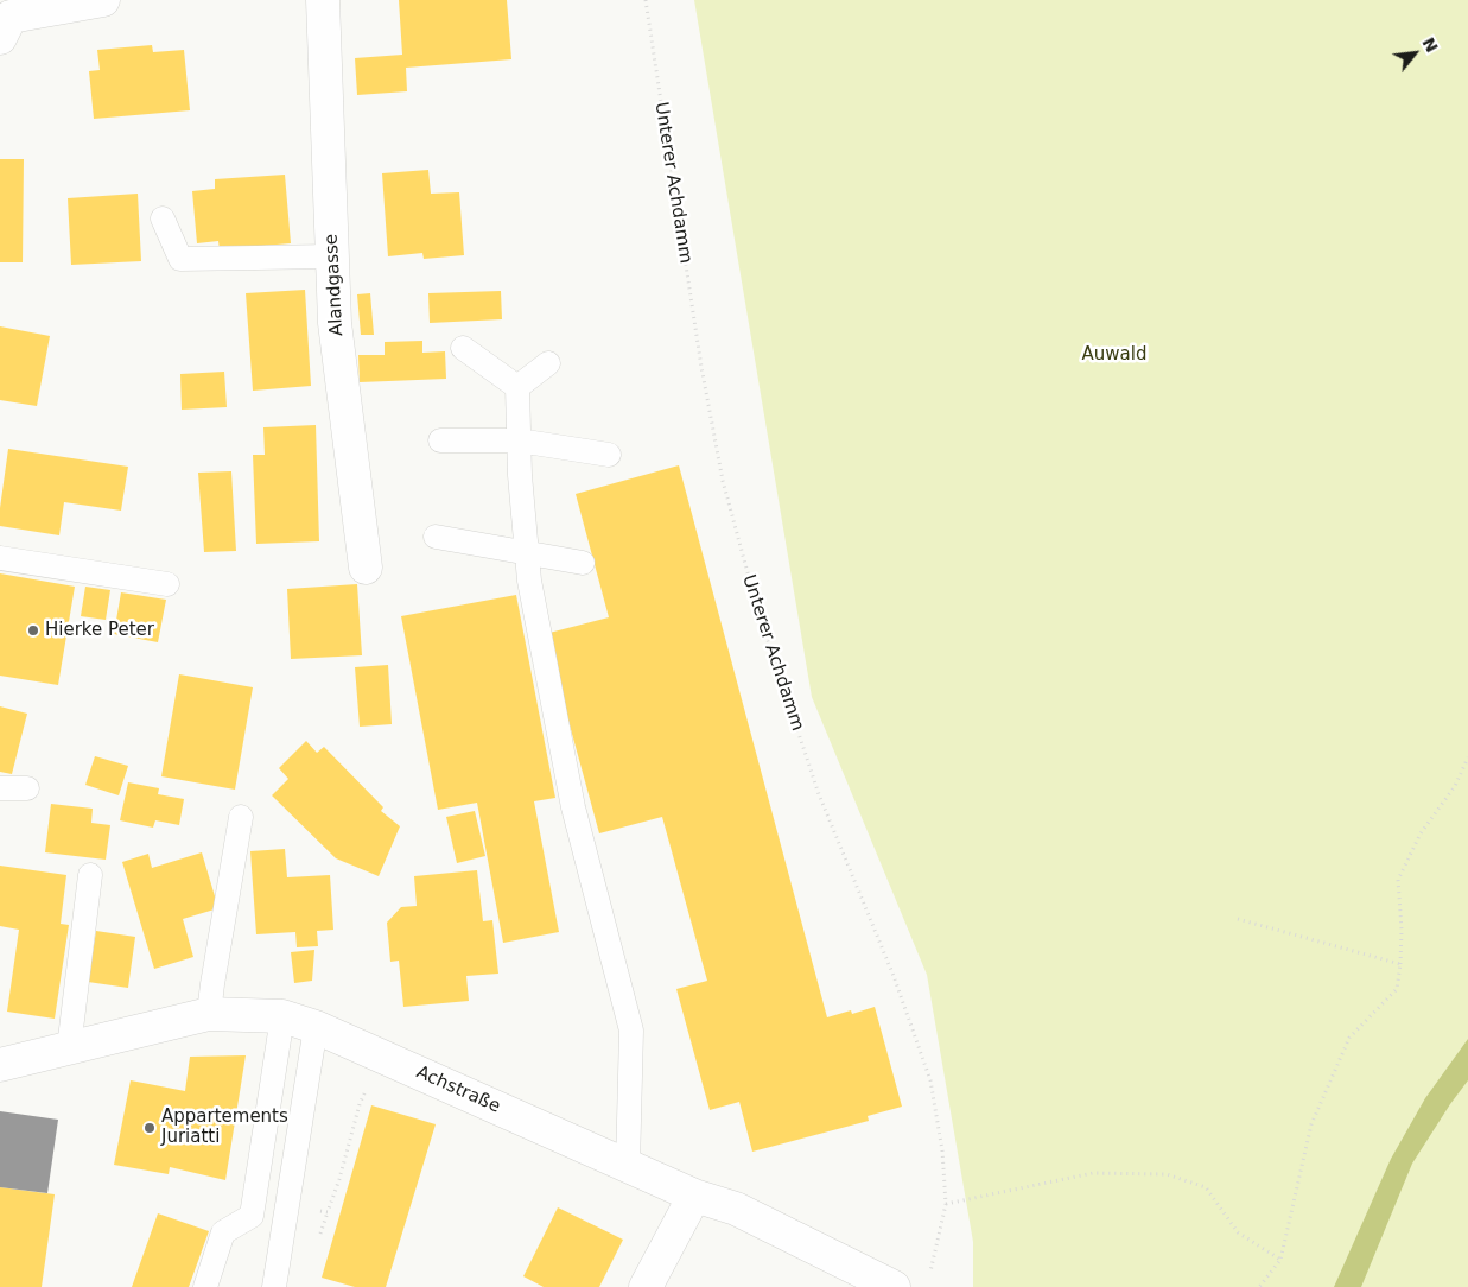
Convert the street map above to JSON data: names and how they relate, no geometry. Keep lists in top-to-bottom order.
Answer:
{
  "streets": {
    "street": ["Alandgasse", "Achstraße"],
    "path": ["Unterer Achdamm"]
  },
  "parks": ["Auwald"],
  "places": ["Hierke Peter", "Appartements Juriatti"],
  "north": "top right"
}
